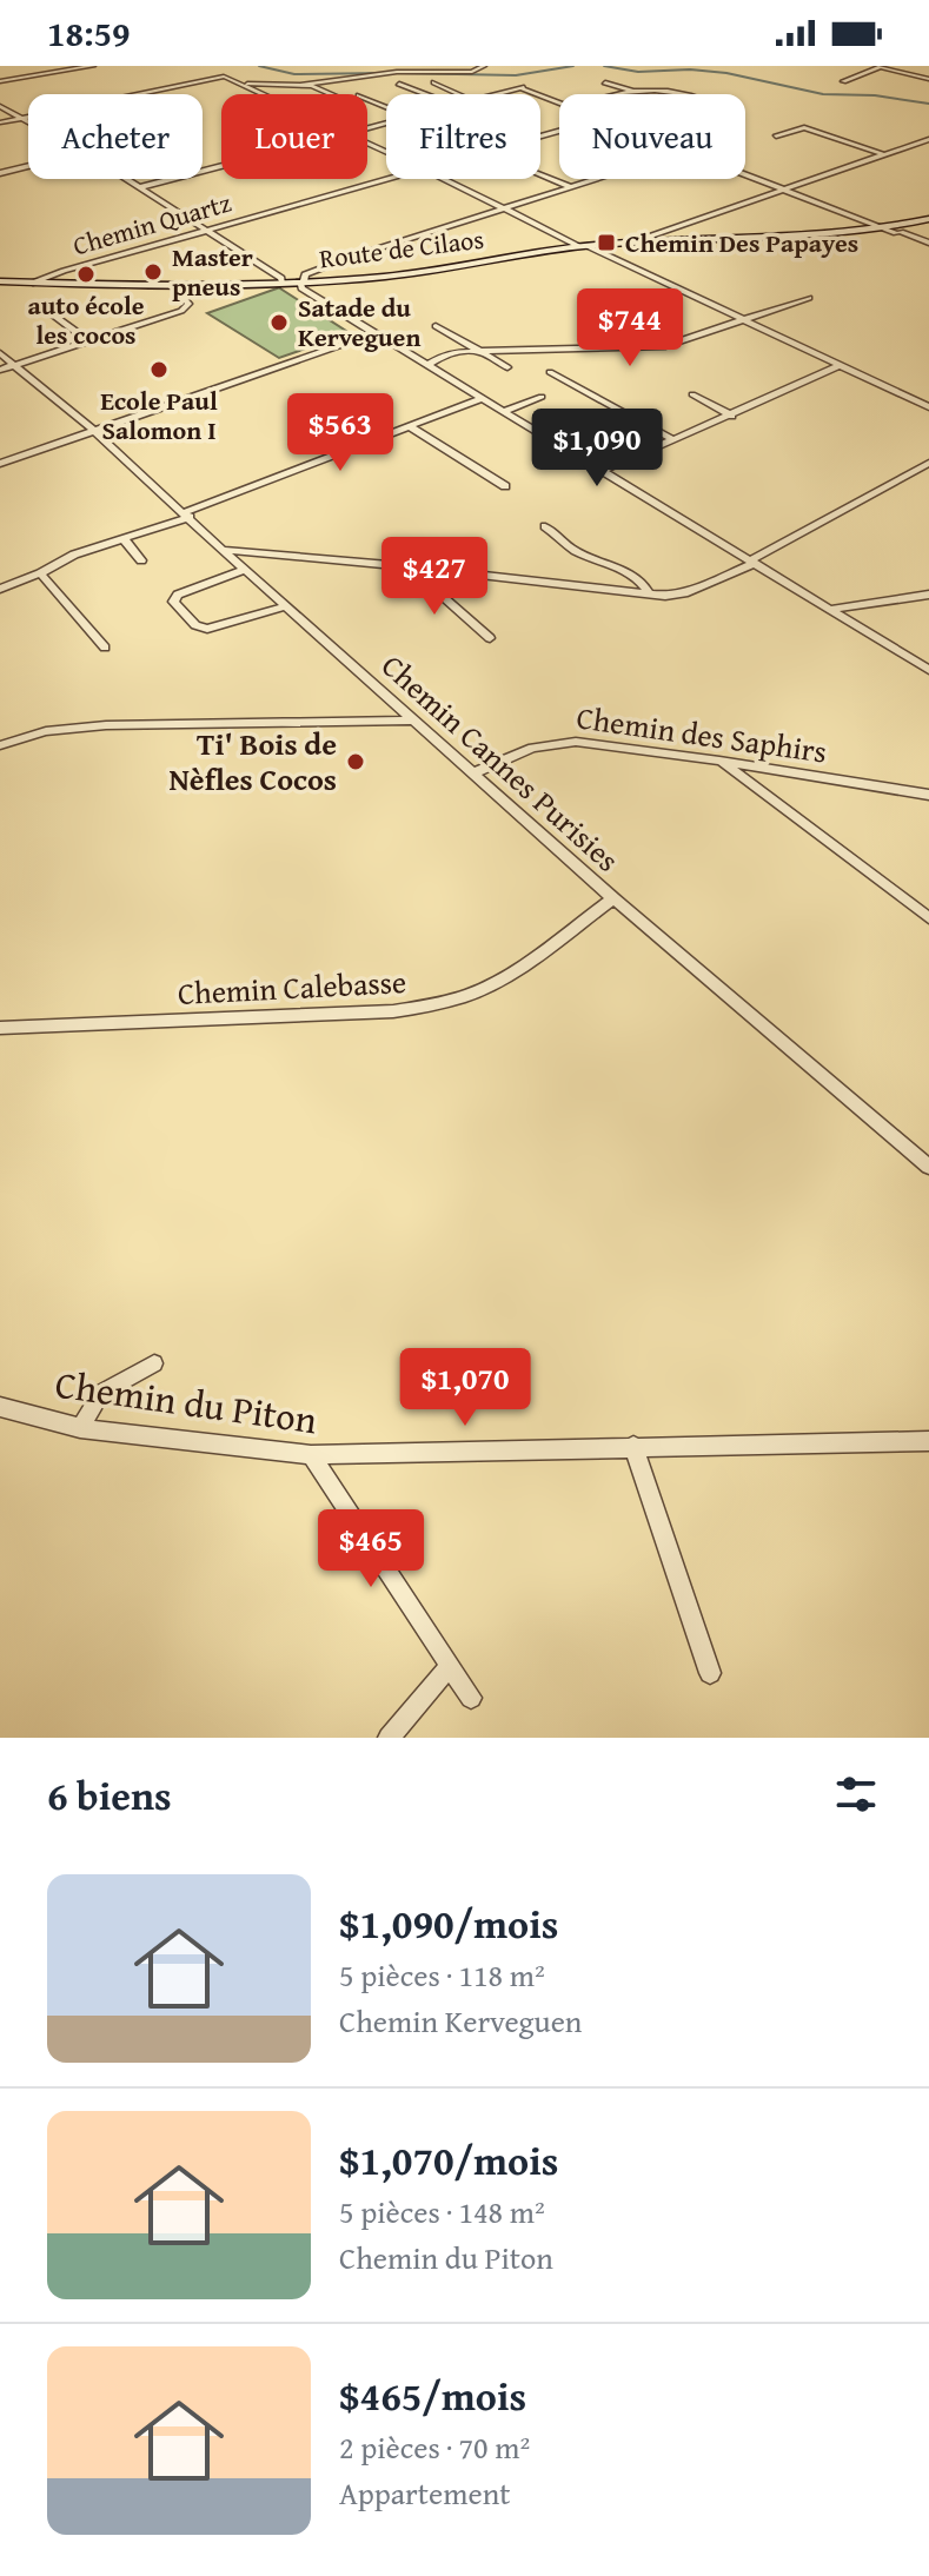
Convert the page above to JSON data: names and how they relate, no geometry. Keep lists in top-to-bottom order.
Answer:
{
  "streets": {
    "main road": ["Route de Cilaos"],
    "street": [
      "Chemin Quartz",
      "Chemin des Saphirs",
      "Chemin Cannes Purisies",
      "Chemin Calebasse",
      "Chemin du Piton"
    ]
  },
  "crossings": [
    ["Chemin Quartz", "Route de Cilaos"],
    ["Chemin des Saphirs", "Chemin Cannes Purisies"],
    ["Chemin Cannes Purisies", "Chemin Calebasse"]
  ],
  "places": {
    "transit": ["Chemin Des Papayes"],
    "other": [
      "Master pneus",
      "auto école les cocos",
      "Satade du Kerveguen",
      "Ecole Paul Salomon I",
      "Ti' Bois de Nèfles Cocos"
    ]
  },
  "page": {
    "status": "18:59",
    "chip": [
      "Acheter",
      "Louer",
      "Filtres",
      "Nouveau"
    ],
    "price": [
      "$744",
      "$563",
      "$1,090",
      "$427",
      "$1,070",
      "$465"
    ],
    "heading": "6 biens",
    "list": [
      {
        "name": "$1,090/mois",
        "note": "5 pièces · 118 m² · Chemin Kerveguen"
      },
      {
        "name": "$1,070/mois",
        "note": "5 pièces · 148 m² · Chemin du Piton"
      },
      {
        "name": "$465/mois",
        "note": "2 pièces · 70 m² · Appartement"
      }
    ]
  }
}
